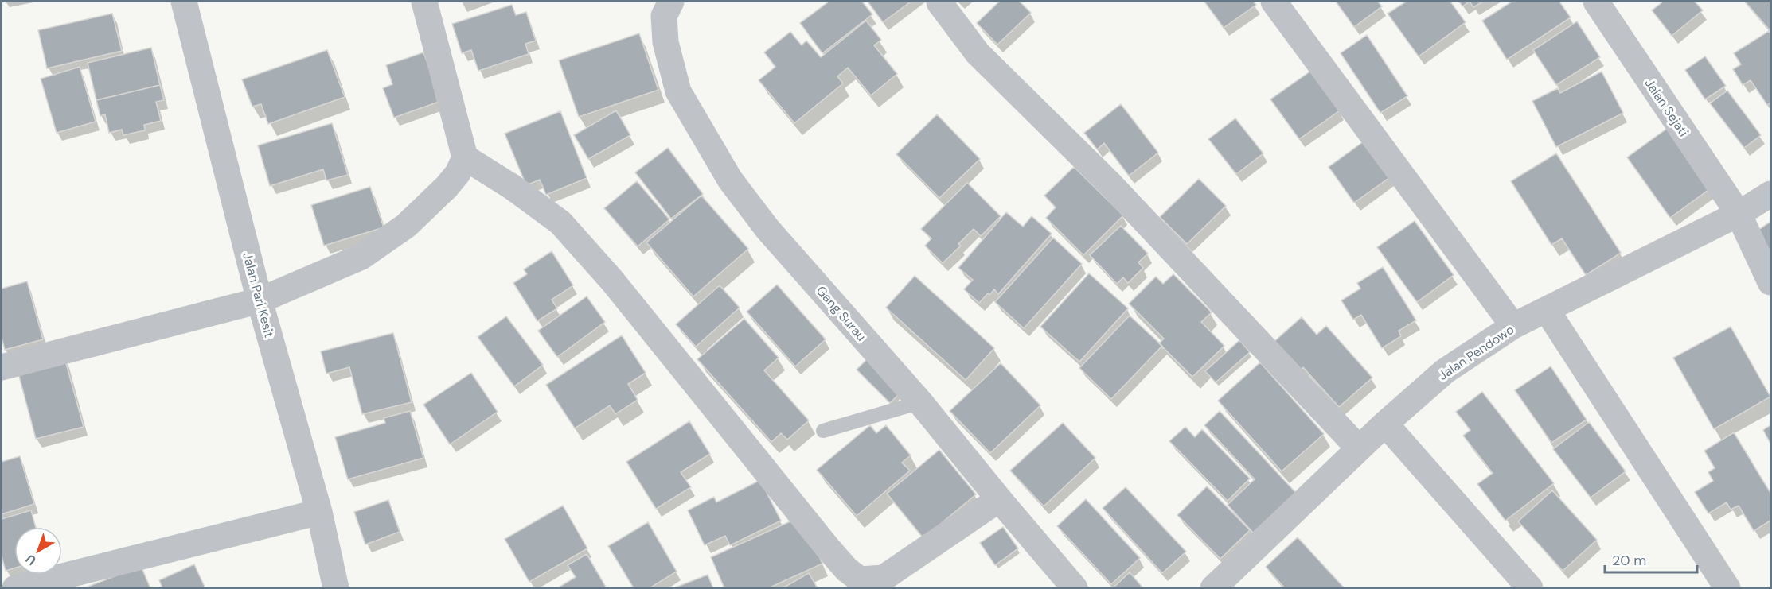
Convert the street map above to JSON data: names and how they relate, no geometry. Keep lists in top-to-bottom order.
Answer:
{
  "streets": {
    "street": [
      "Jalan Sejati",
      "Jalan Pari Kesit",
      "Gang Surau",
      "Jalan Pendowo"
    ]
  },
  "crossings": [
    ["Jalan Sejati", "Jalan Pendowo"]
  ],
  "scale_bar": "20 m",
  "north": "bottom left"
}
